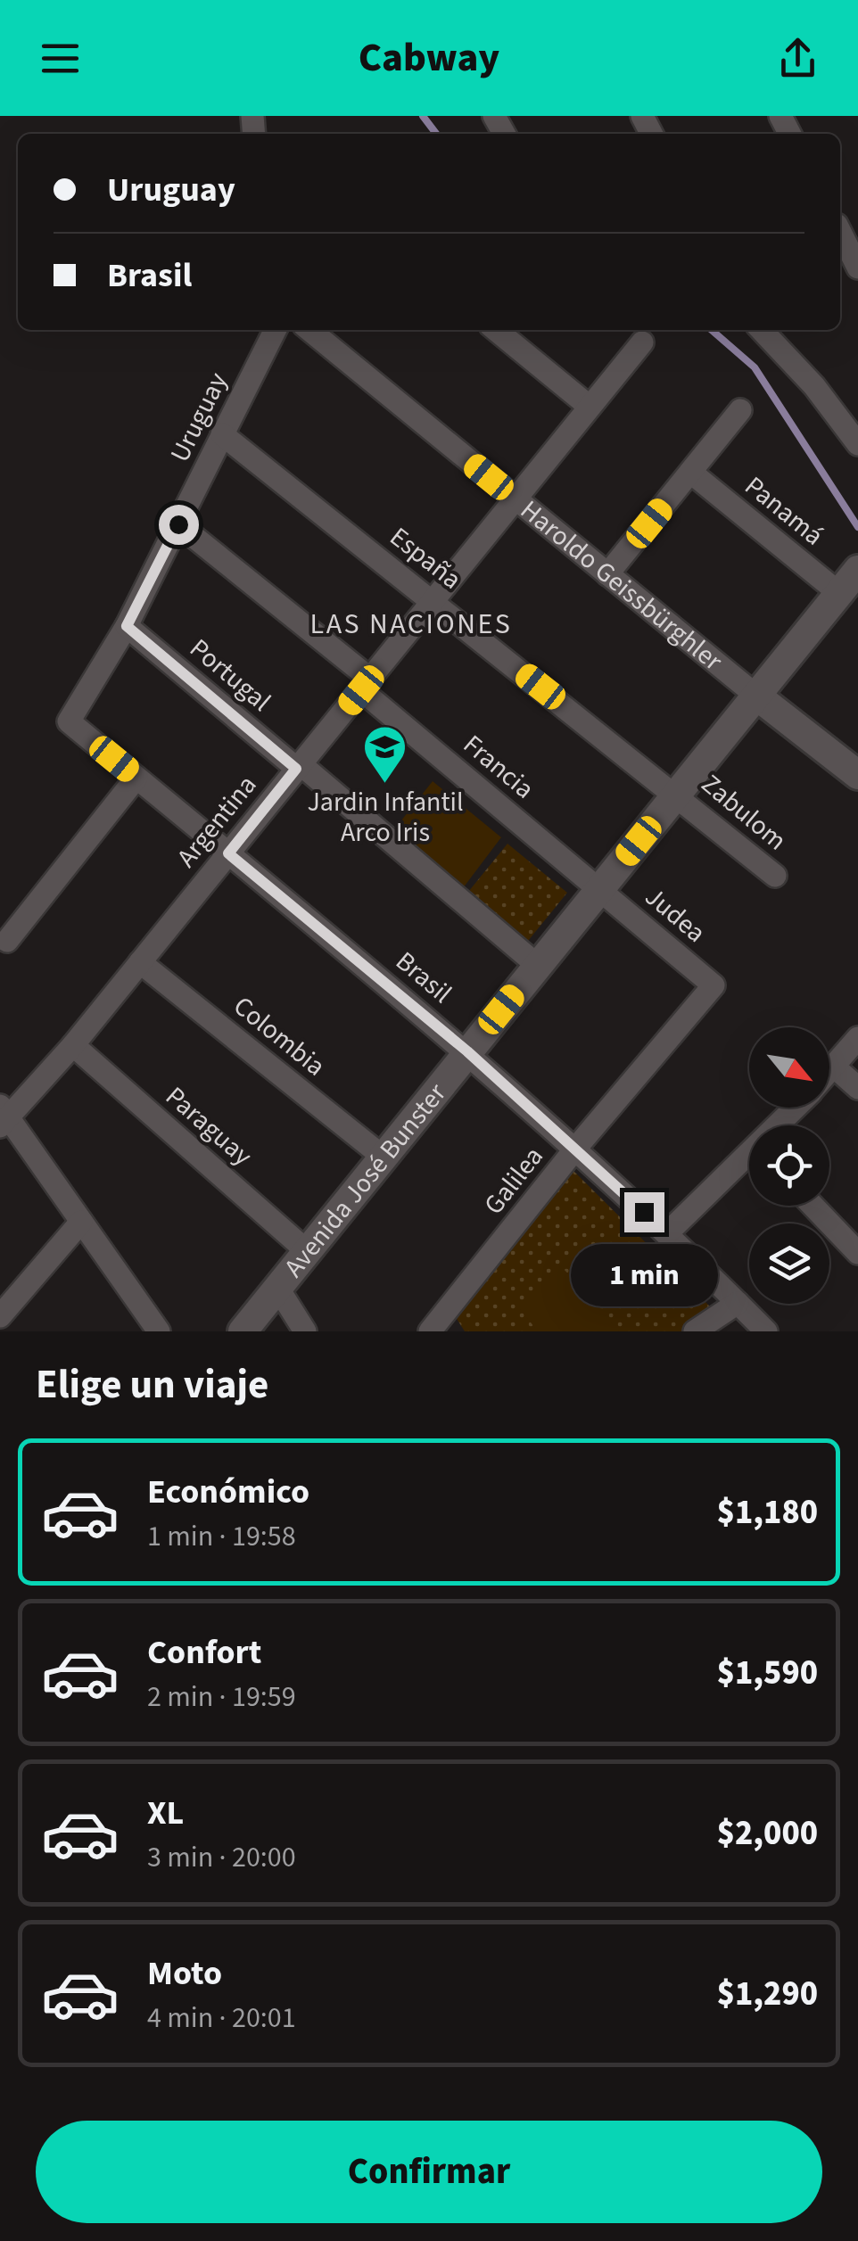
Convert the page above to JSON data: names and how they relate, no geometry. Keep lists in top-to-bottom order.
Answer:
{
  "streets": {
    "street": [
      "Uruguay",
      "Panamá",
      "España",
      "Haroldo Geissbürghler",
      "Portugal",
      "Francia",
      "Zabulom",
      "Argentina",
      "Judea",
      "Brasil",
      "Colombia",
      "Paraguay",
      "Avenida José Bunster",
      "Galilea"
    ]
  },
  "crossings": [
    ["Uruguay", "España"],
    ["Uruguay", "Portugal"],
    ["Uruguay", "Francia"],
    ["Uruguay", "Brasil"],
    ["Panamá", "Avenida José Bunster"],
    ["España", "Zabulom"],
    ["España", "Argentina"],
    ["España", "Avenida José Bunster"],
    ["Haroldo Geissbürghler", "Argentina"],
    ["Haroldo Geissbürghler", "Avenida José Bunster"],
    ["Portugal", "Argentina"],
    ["Portugal", "Avenida José Bunster"],
    ["Francia", "Argentina"],
    ["Francia", "Judea"],
    ["Francia", "Avenida José Bunster"],
    ["Zabulom", "Avenida José Bunster"],
    ["Argentina", "Brasil"],
    ["Argentina", "Colombia"],
    ["Argentina", "Paraguay"],
    ["Judea", "Avenida José Bunster"],
    ["Judea", "Galilea"],
    ["Brasil", "Avenida José Bunster"],
    ["Brasil", "Galilea"],
    ["Colombia", "Avenida José Bunster"],
    ["Paraguay", "Avenida José Bunster"]
  ],
  "districts": ["LAS NACIONES"],
  "places": {
    "school or university": ["Jardin Infantil Arco Iris"]
  },
  "north": "bottom right",
  "page": {
    "header": "Cabway",
    "banner": ["Uruguay", "Brasil"],
    "bubble": "1 min",
    "heading": "Elige un viaje",
    "list": [
      {
        "name": "Económico",
        "note": "1 min · 19:58",
        "value": "$1,180"
      },
      {
        "name": "Confort",
        "note": "2 min · 19:59",
        "value": "$1,590"
      },
      {
        "name": "XL",
        "note": "3 min · 20:00",
        "value": "$2,000"
      },
      {
        "name": "Moto",
        "note": "4 min · 20:01",
        "value": "$1,290"
      }
    ],
    "buttons": "Confirmar"
  }
}
